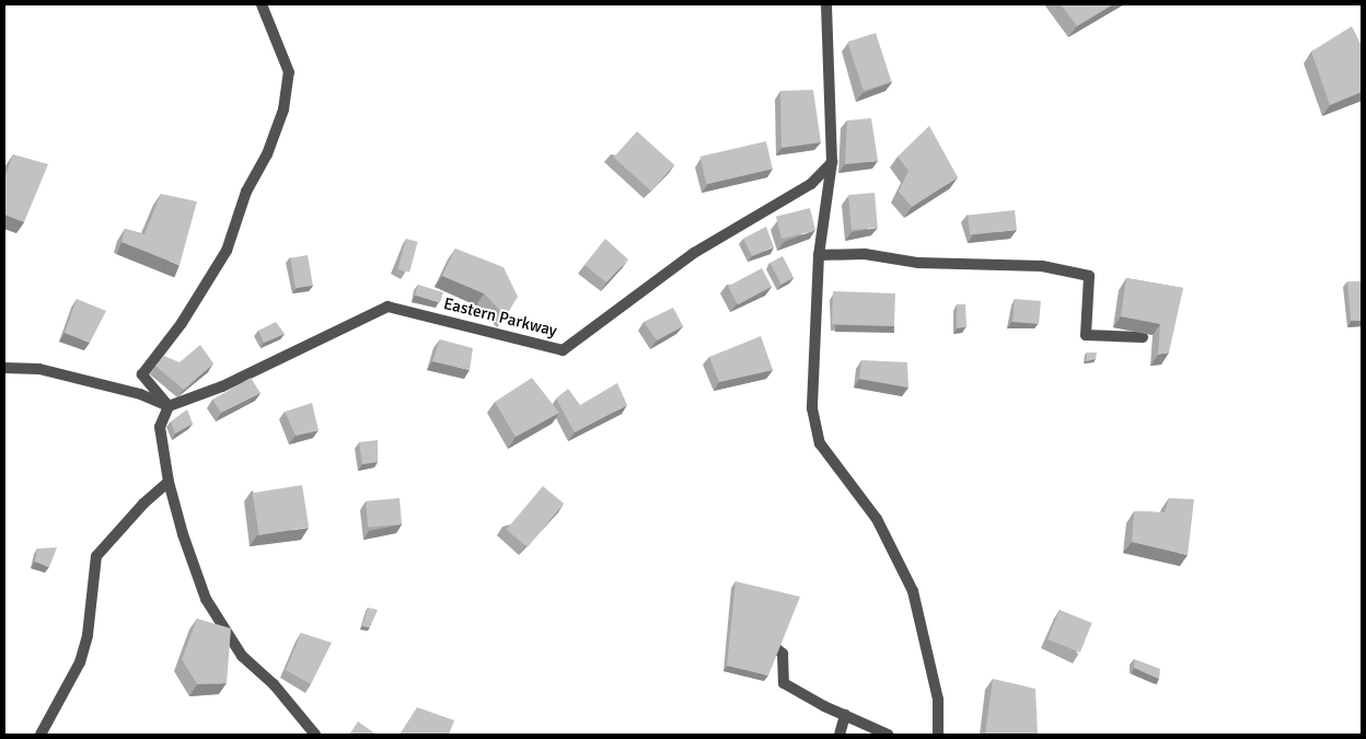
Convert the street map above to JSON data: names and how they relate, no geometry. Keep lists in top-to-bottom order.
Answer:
{
  "streets": {
    "street": ["Eastern Parkway"]
  }
}
